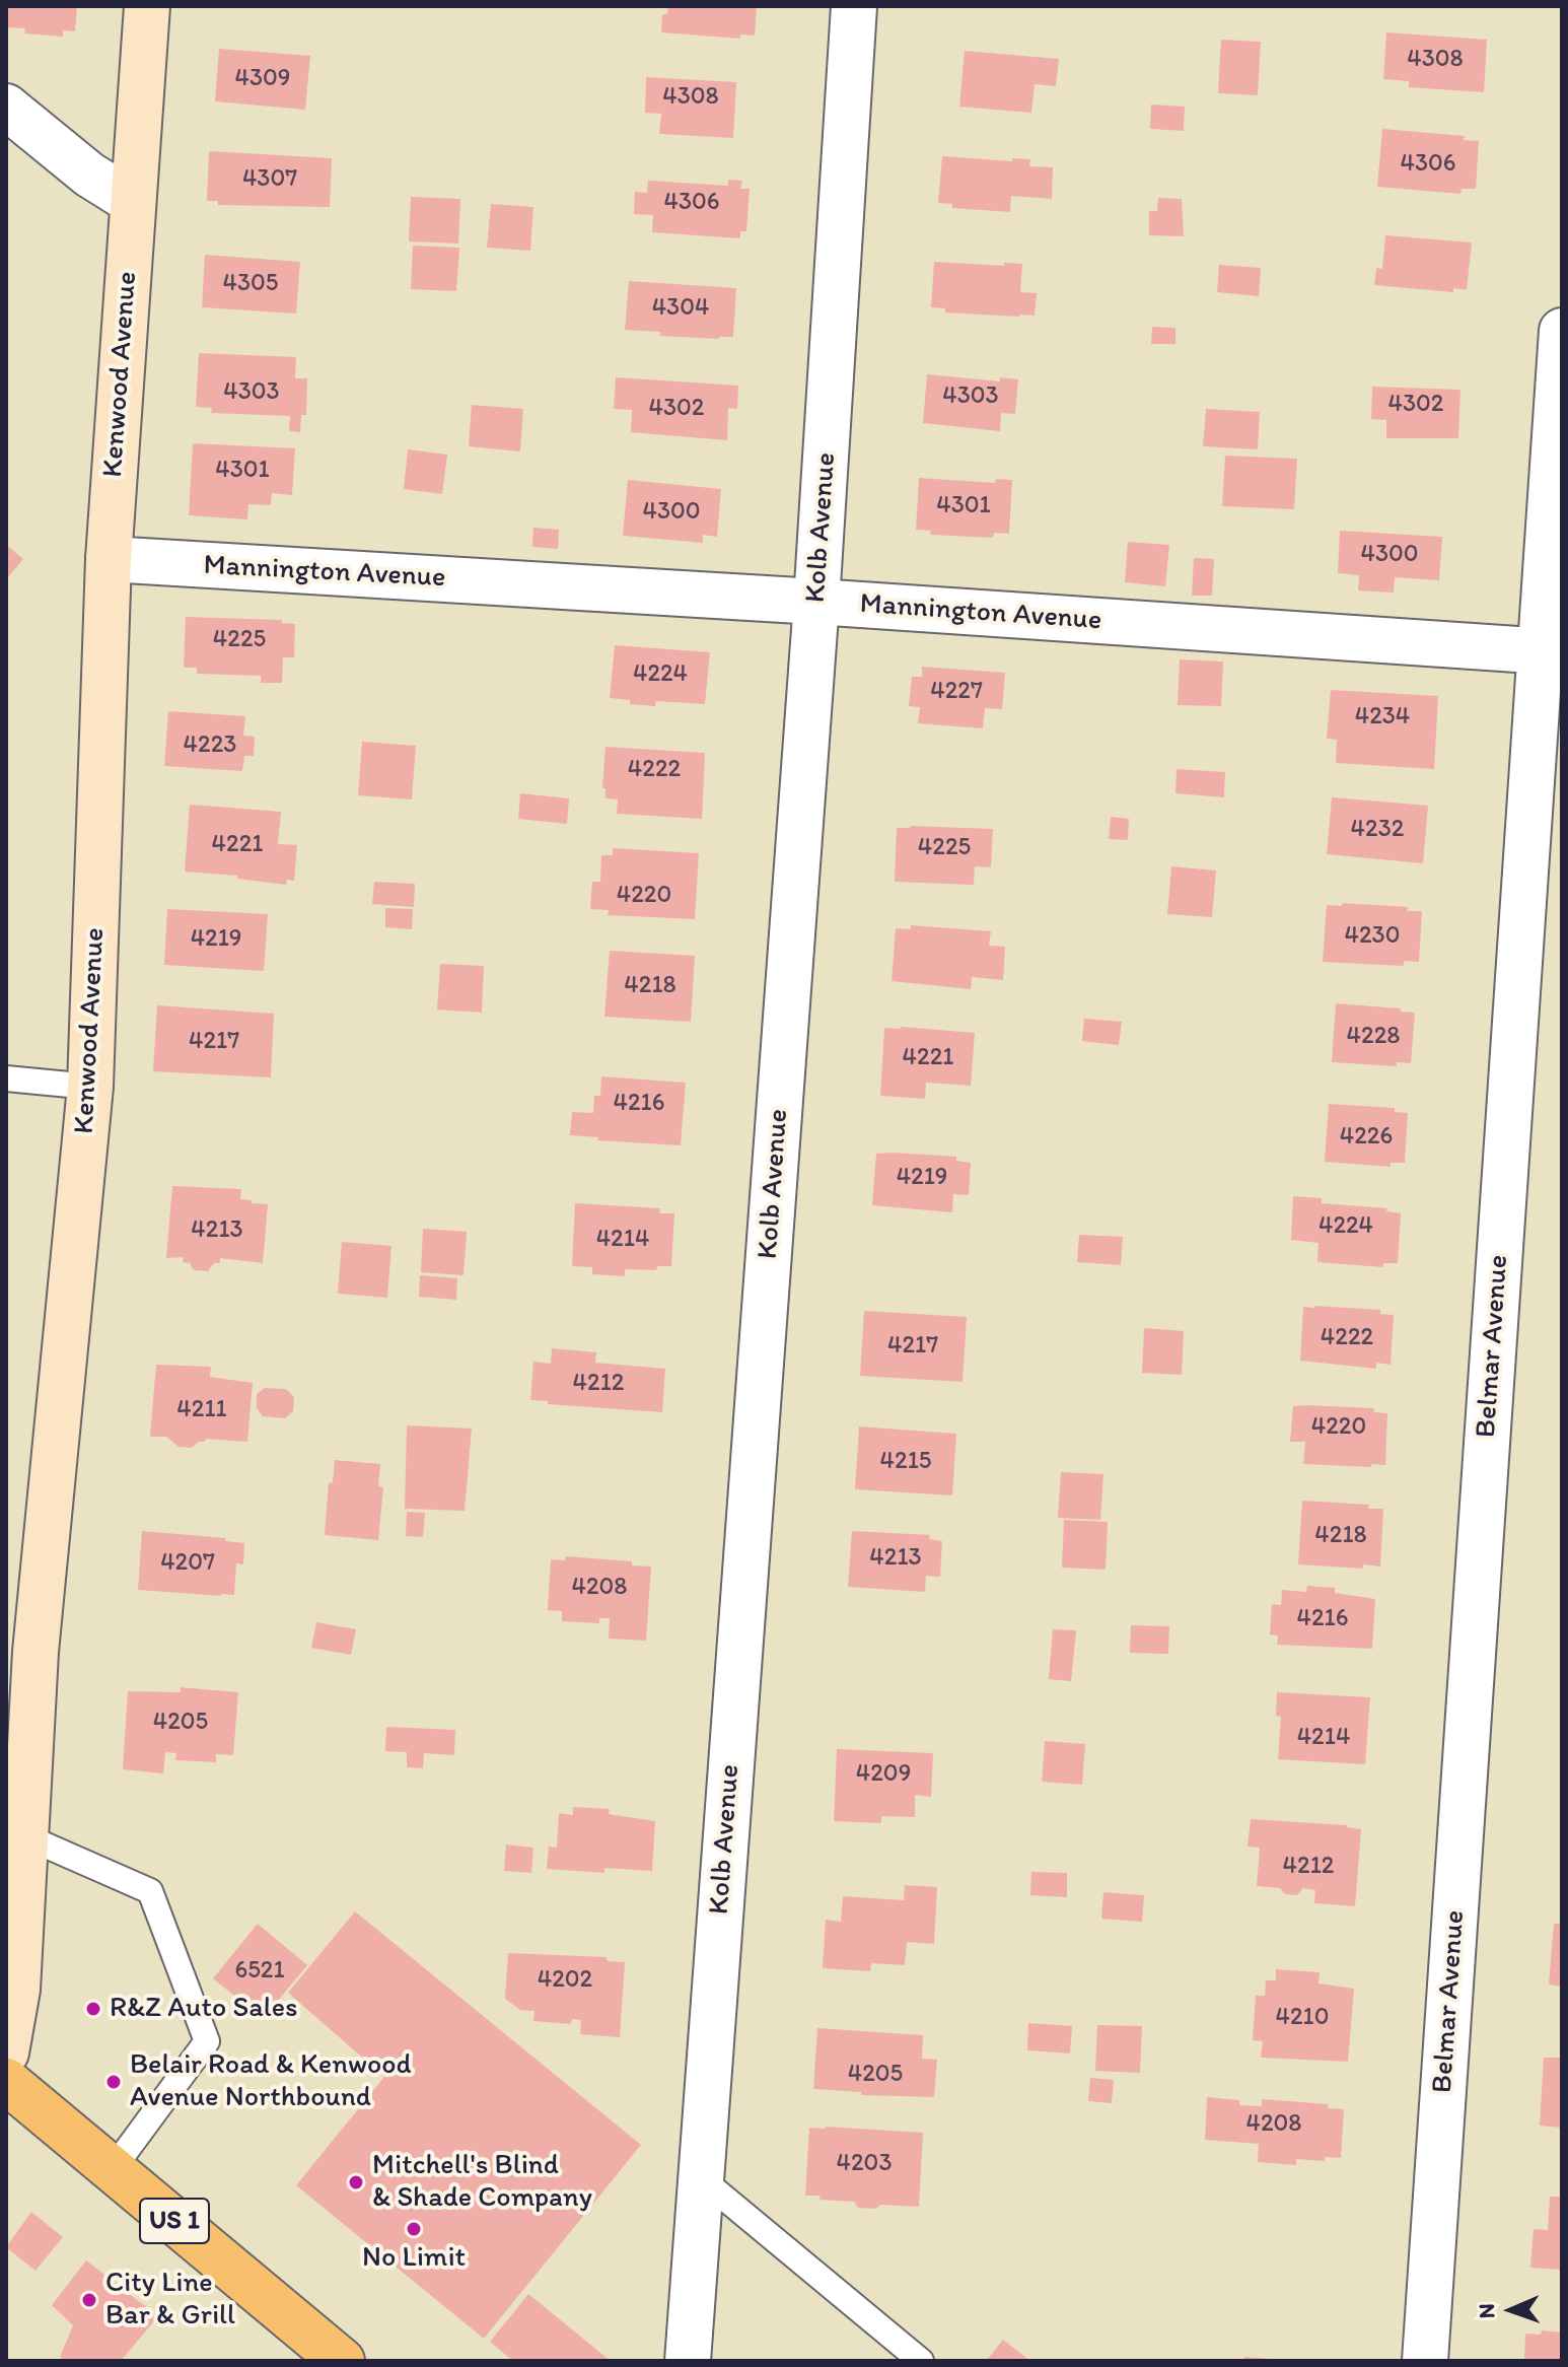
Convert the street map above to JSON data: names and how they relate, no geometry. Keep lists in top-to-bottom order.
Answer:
{
  "streets": {
    "main road": ["Kenwood Avenue", "US 1"],
    "street": ["Kolb Avenue", "Mannington Avenue", "Belmar Avenue"]
  },
  "crossings": [
    ["Kenwood Avenue", "Mannington Avenue"],
    ["Kolb Avenue", "Mannington Avenue"],
    ["Mannington Avenue", "Belmar Avenue"]
  ],
  "places": [
    "R&Z Auto Sales",
    "Belair Road & Kenwood Avenue Northbound",
    "Mitchell's Blind & Shade Company",
    "No Limit",
    "City Line Bar & Grill"
  ],
  "house_numbers": [
    "4308",
    "4309",
    "4308",
    "4306",
    "4307",
    "4306",
    "4305",
    "4304",
    "4303",
    "4303",
    "4302",
    "4302",
    "4301",
    "4301",
    "4300",
    "4300",
    "4225",
    "4224",
    "4227",
    "4234",
    "4223",
    "4222",
    "4232",
    "4221",
    "4225",
    "4220",
    "4230",
    "4219",
    "4218",
    "4228",
    "4217",
    "4221",
    "4216",
    "4226",
    "4219",
    "4224",
    "4213",
    "4214",
    "4222",
    "4217",
    "4212",
    "4211",
    "4220",
    "4215",
    "4218",
    "4213",
    "4207",
    "4208",
    "4216",
    "4205",
    "4214",
    "4209",
    "4212",
    "6521",
    "4202",
    "4210",
    "4205",
    "4208",
    "4203"
  ],
  "north": "left"
}
